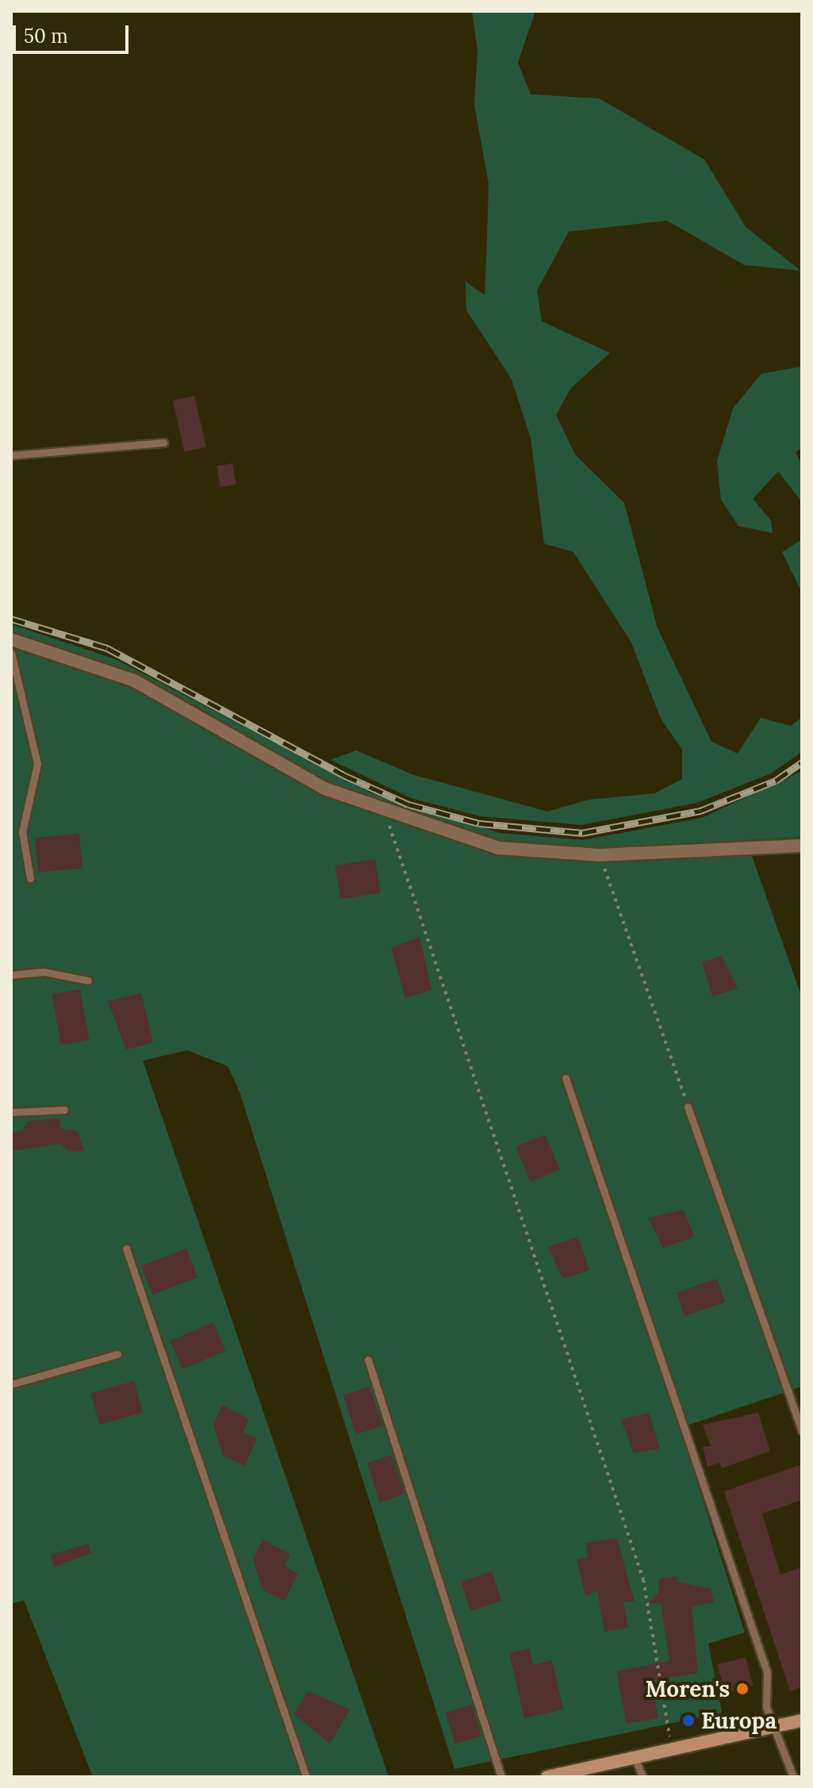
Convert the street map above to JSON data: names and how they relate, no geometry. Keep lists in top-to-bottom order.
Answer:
{
  "places": ["Moren's", "Europa"],
  "scale_bar": "50 m"
}
